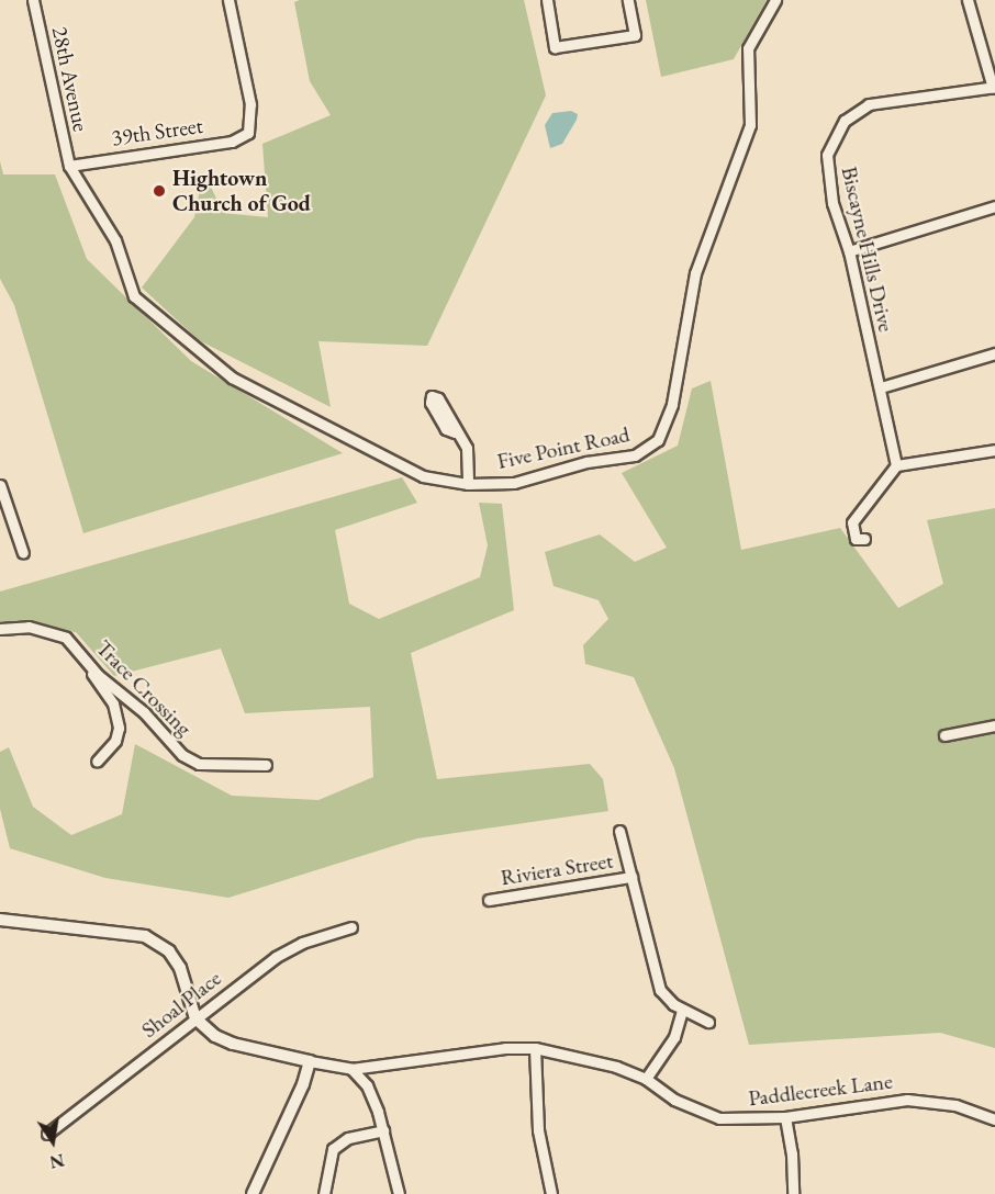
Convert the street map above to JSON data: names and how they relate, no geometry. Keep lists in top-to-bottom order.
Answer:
{
  "streets": {
    "street": [
      "28th Avenue",
      "39th Street",
      "Biscayne Hills Drive",
      "Five Point Road",
      "Trace Crossing",
      "Riviera Street",
      "Shoal Place",
      "Paddlecreek Lane"
    ]
  },
  "crossings": [
    ["28th Avenue", "39th Street"],
    ["28th Avenue", "Five Point Road"],
    ["39th Street", "Five Point Road"]
  ],
  "places": ["Hightown Church of God"],
  "north": "bottom"
}
